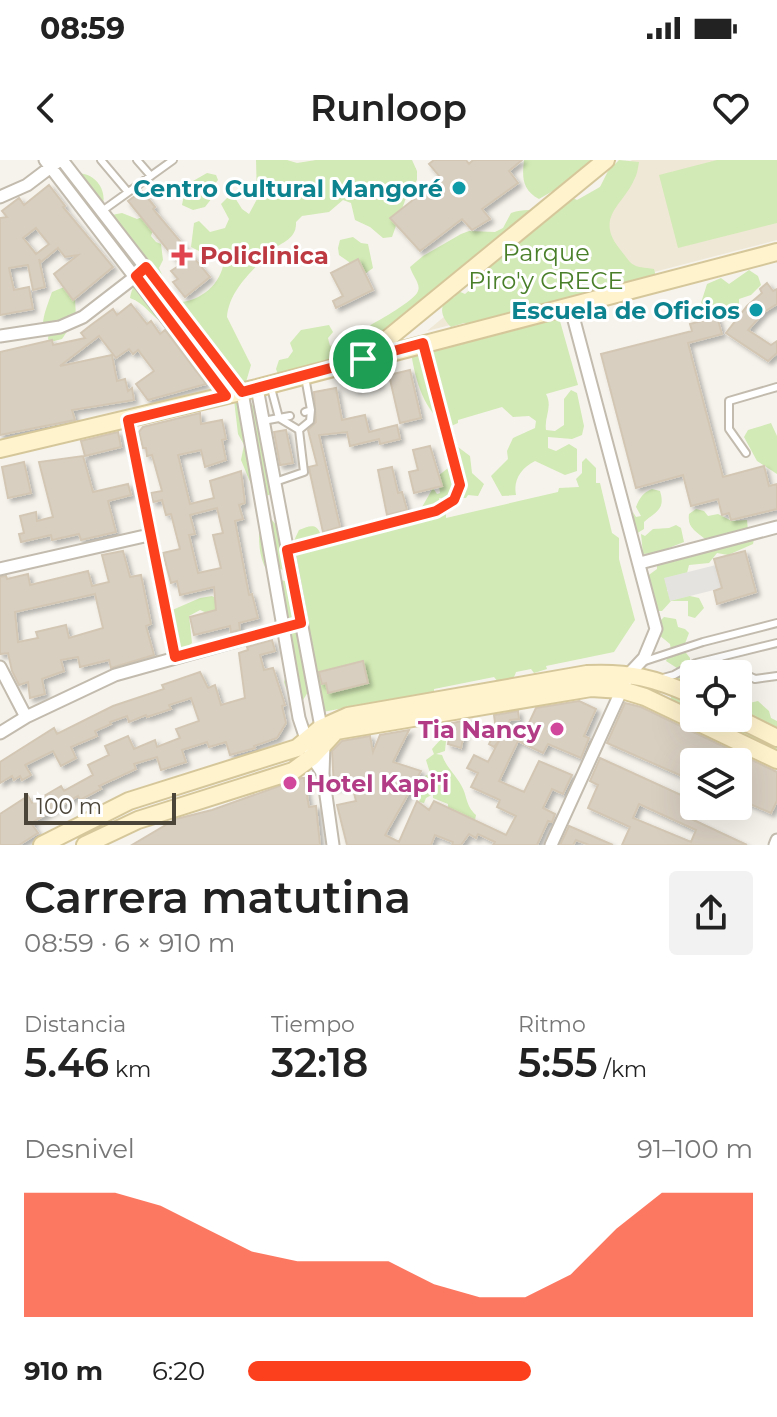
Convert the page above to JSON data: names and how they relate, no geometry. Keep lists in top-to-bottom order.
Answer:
{
  "parks": ["Parque Piro'y CRECE"],
  "places": {
    "other": [
      "Centro Cultural Mangoré",
      "Escuela de Oficios",
      "Tia Nancy",
      "Hotel Kapi'i"
    ],
    "health": ["Policlinica"]
  },
  "scale_bar": "100 m",
  "page": {
    "status": "08:59",
    "header": "Runloop",
    "scale": "100 m",
    "heading": ["Carrera matutina", "08:59 · 6 × 910 m"],
    "stats": [
      ["Distancia", "5.46 km"],
      ["Tiempo", "32:18"],
      ["Ritmo", "5:55 /km"]
    ],
    "chart": ["Desnivel", "91–100 m"],
    "list": [
      {
        "name": "910 m",
        "note": "6:20"
      }
    ]
  }
}
